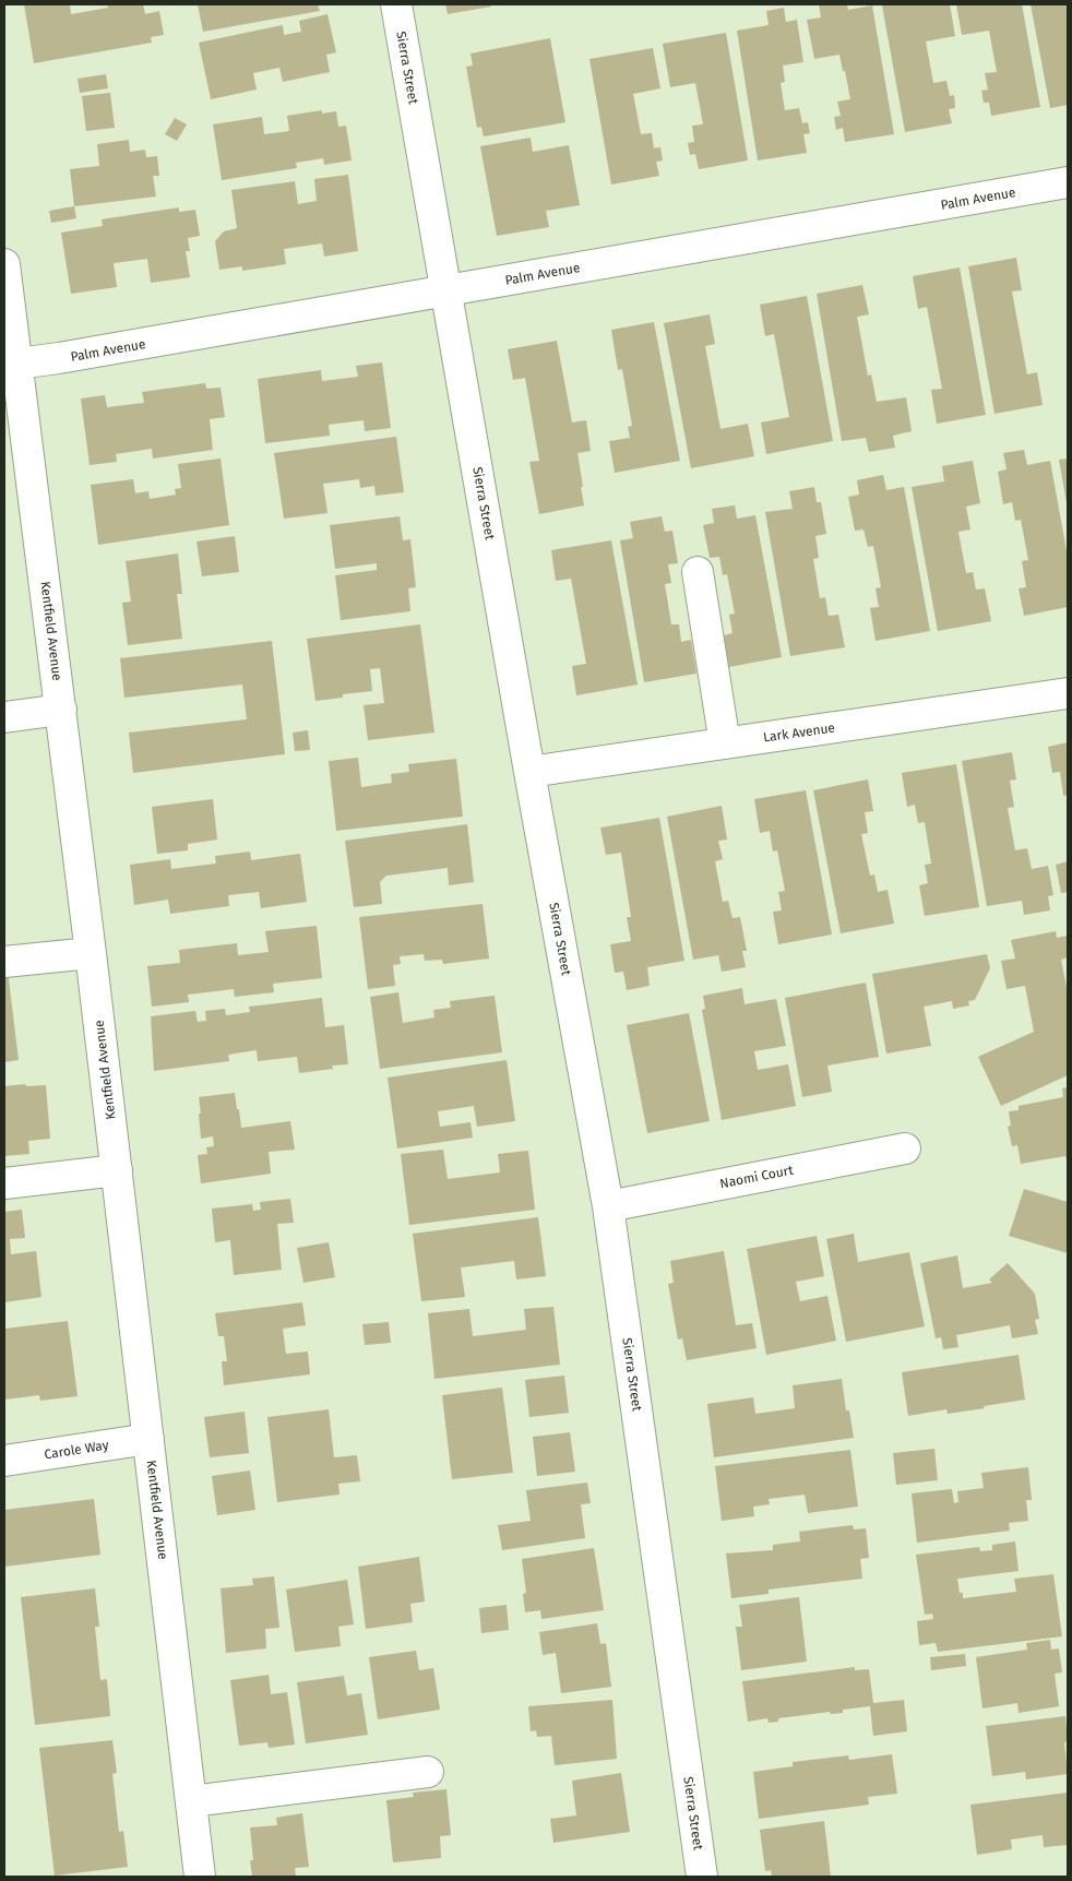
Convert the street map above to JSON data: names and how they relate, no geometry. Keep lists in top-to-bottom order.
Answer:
{
  "streets": {
    "street": [
      "Sierra Street",
      "Palm Avenue",
      "Kentfield Avenue",
      "Lark Avenue",
      "Naomi Court",
      "Carole Way"
    ]
  },
  "crossings": [
    ["Sierra Street", "Palm Avenue"],
    ["Sierra Street", "Lark Avenue"],
    ["Sierra Street", "Naomi Court"],
    ["Palm Avenue", "Kentfield Avenue"],
    ["Kentfield Avenue", "Carole Way"]
  ]
}
